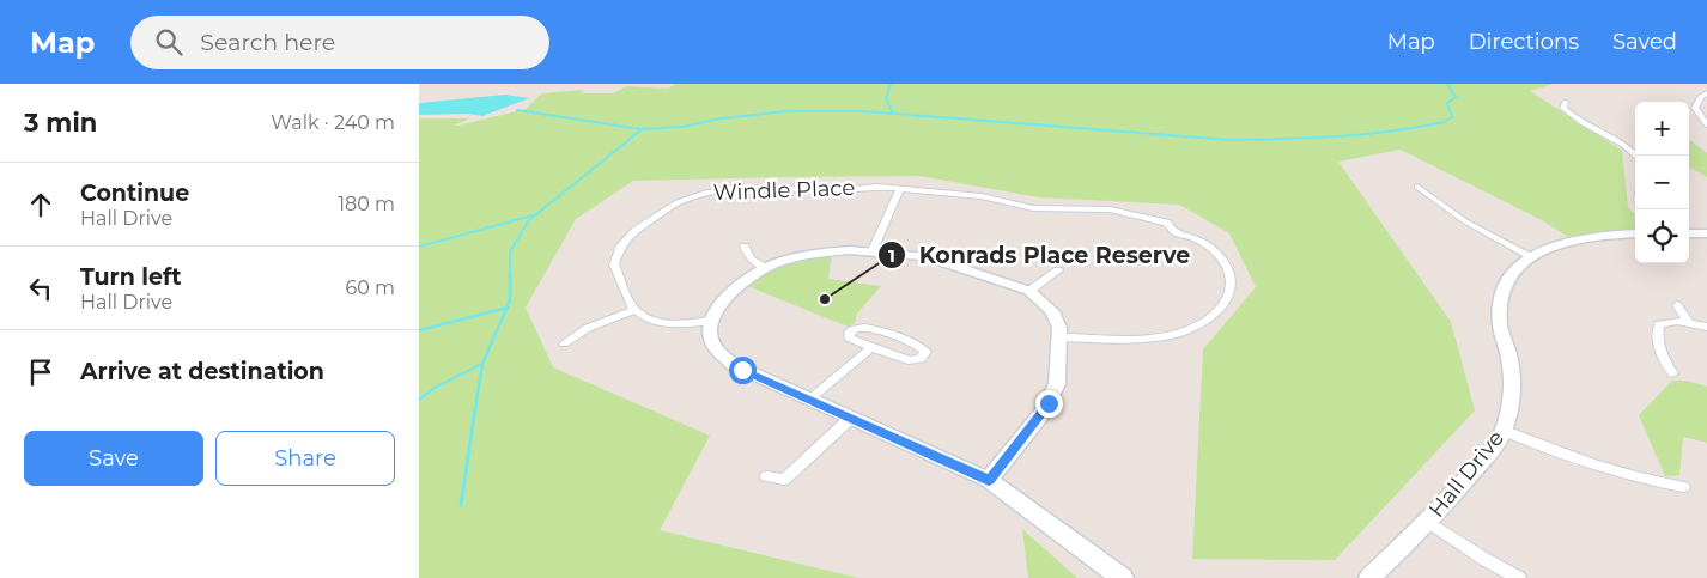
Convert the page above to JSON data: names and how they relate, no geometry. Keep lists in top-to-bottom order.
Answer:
{
  "streets": {
    "street": ["Windle Place", "Hall Drive"]
  },
  "places": ["Konrads Place Reserve"],
  "page": {
    "header": "Map",
    "search": "Search here",
    "nav": ["Map", "Directions", "Saved"],
    "heading": ["3 min", "Walk · 240 m"],
    "map_buttons": ["+", "−"],
    "list": [
      ["Continue", "Hall Drive", "180 m"],
      ["Turn left", "Hall Drive", "60 m"],
      "Arrive at destination"
    ],
    "buttons": ["Save", "Share"]
  }
}
